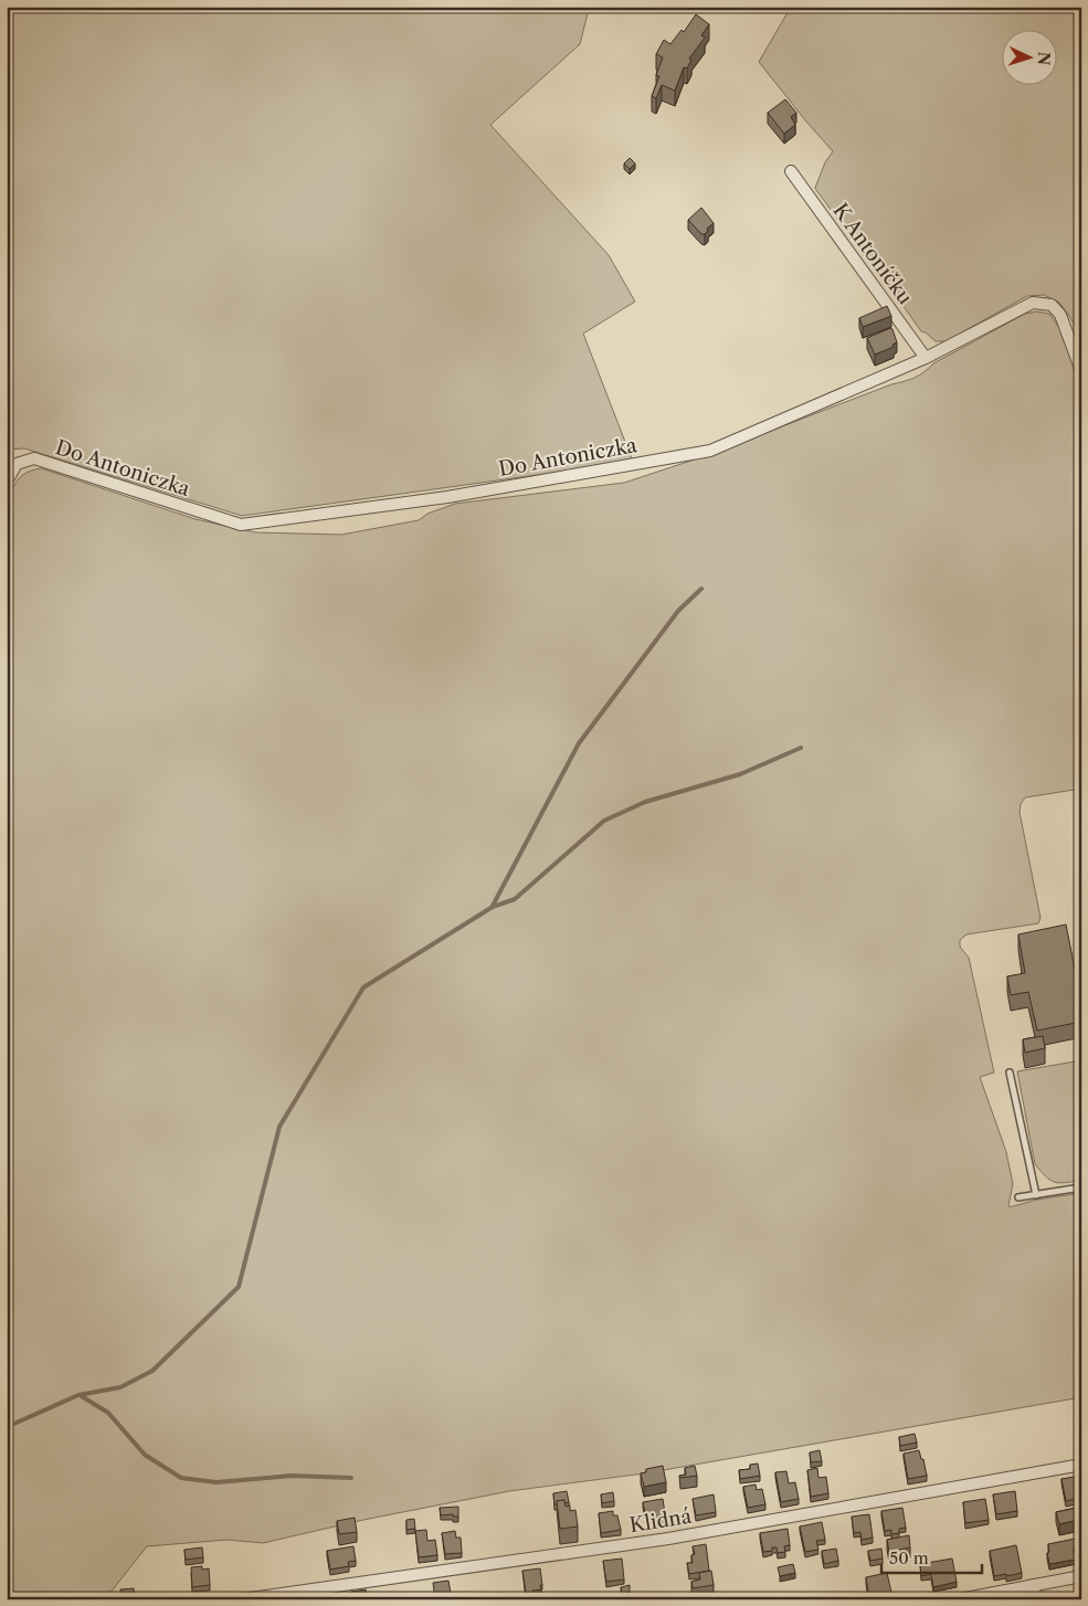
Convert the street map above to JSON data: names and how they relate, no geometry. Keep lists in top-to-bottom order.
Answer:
{
  "streets": {
    "street": ["K Antoníčku", "Do Antoniczka", "Klidná"]
  },
  "crossings": [
    ["K Antoníčku", "Do Antoniczka"]
  ],
  "scale_bar": "50 m",
  "north": "right"
}
